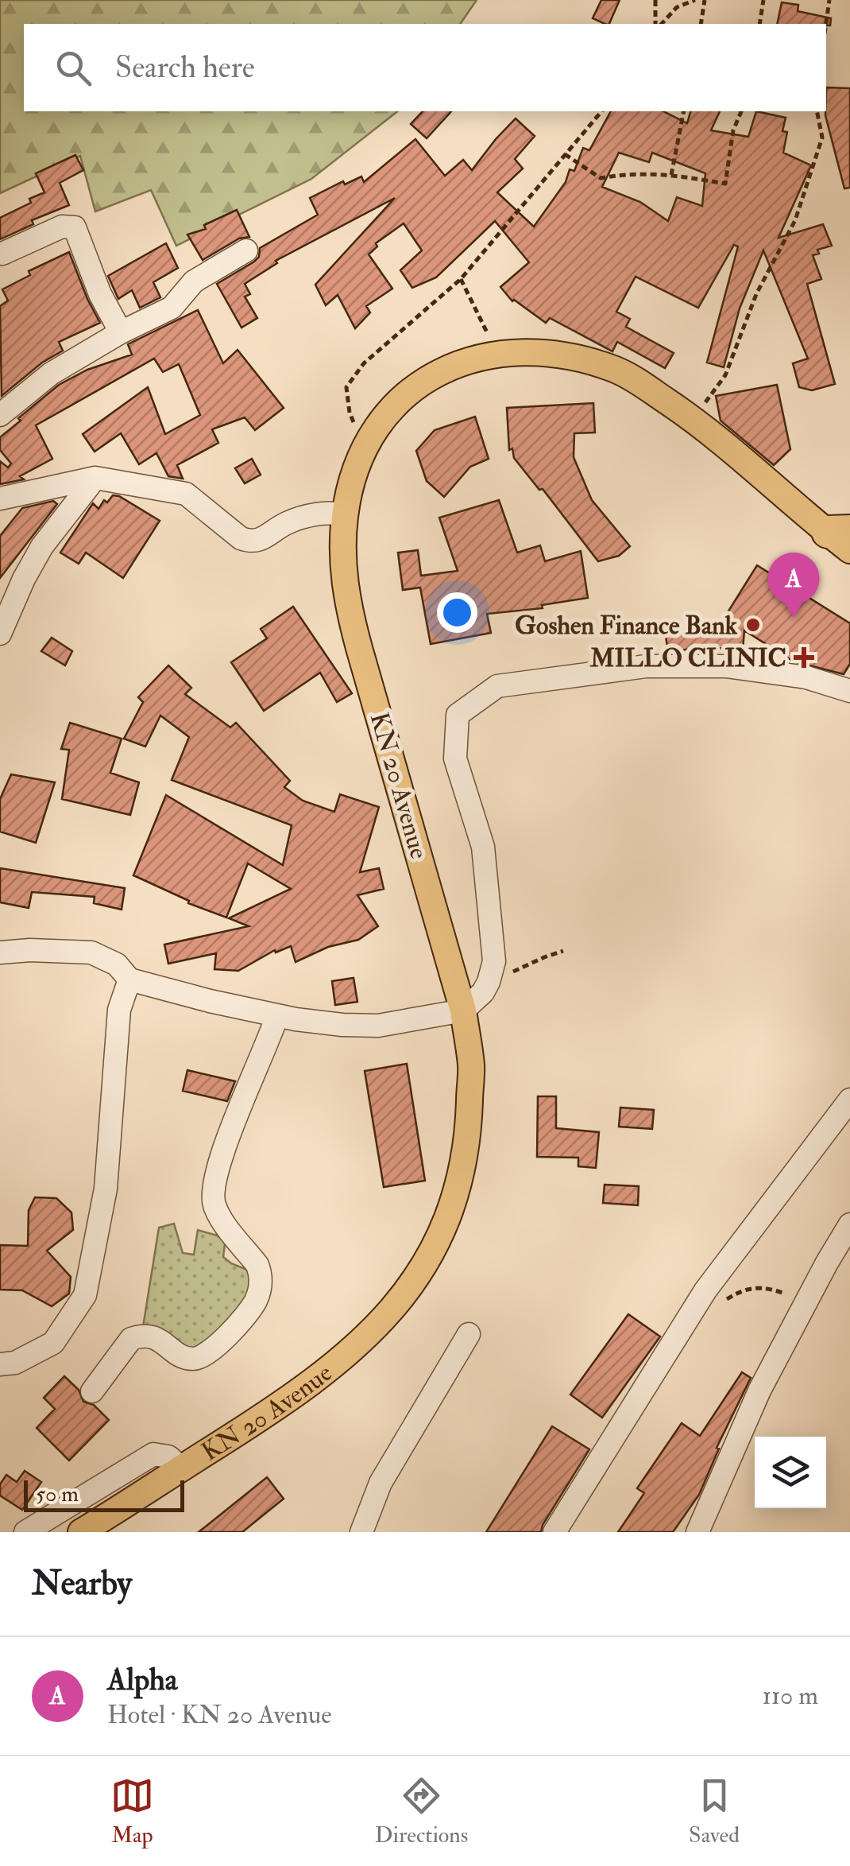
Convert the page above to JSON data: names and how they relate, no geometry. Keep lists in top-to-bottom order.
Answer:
{
  "streets": {
    "main road": ["KN 20 Avenue"]
  },
  "places": {
    "other": ["Goshen Finance Bank"],
    "health": ["MILLO CLINIC"]
  },
  "scale_bar": "50 m",
  "page": {
    "search": "Search here",
    "pins": "A",
    "scale": "50 m",
    "heading": "Nearby",
    "list": [
      {
        "mark": "A",
        "name": "Alpha",
        "note": "Hotel · KN 20 Avenue",
        "value": "110 m"
      }
    ],
    "nav": ["Map", "Directions", "Saved"]
  }
}
